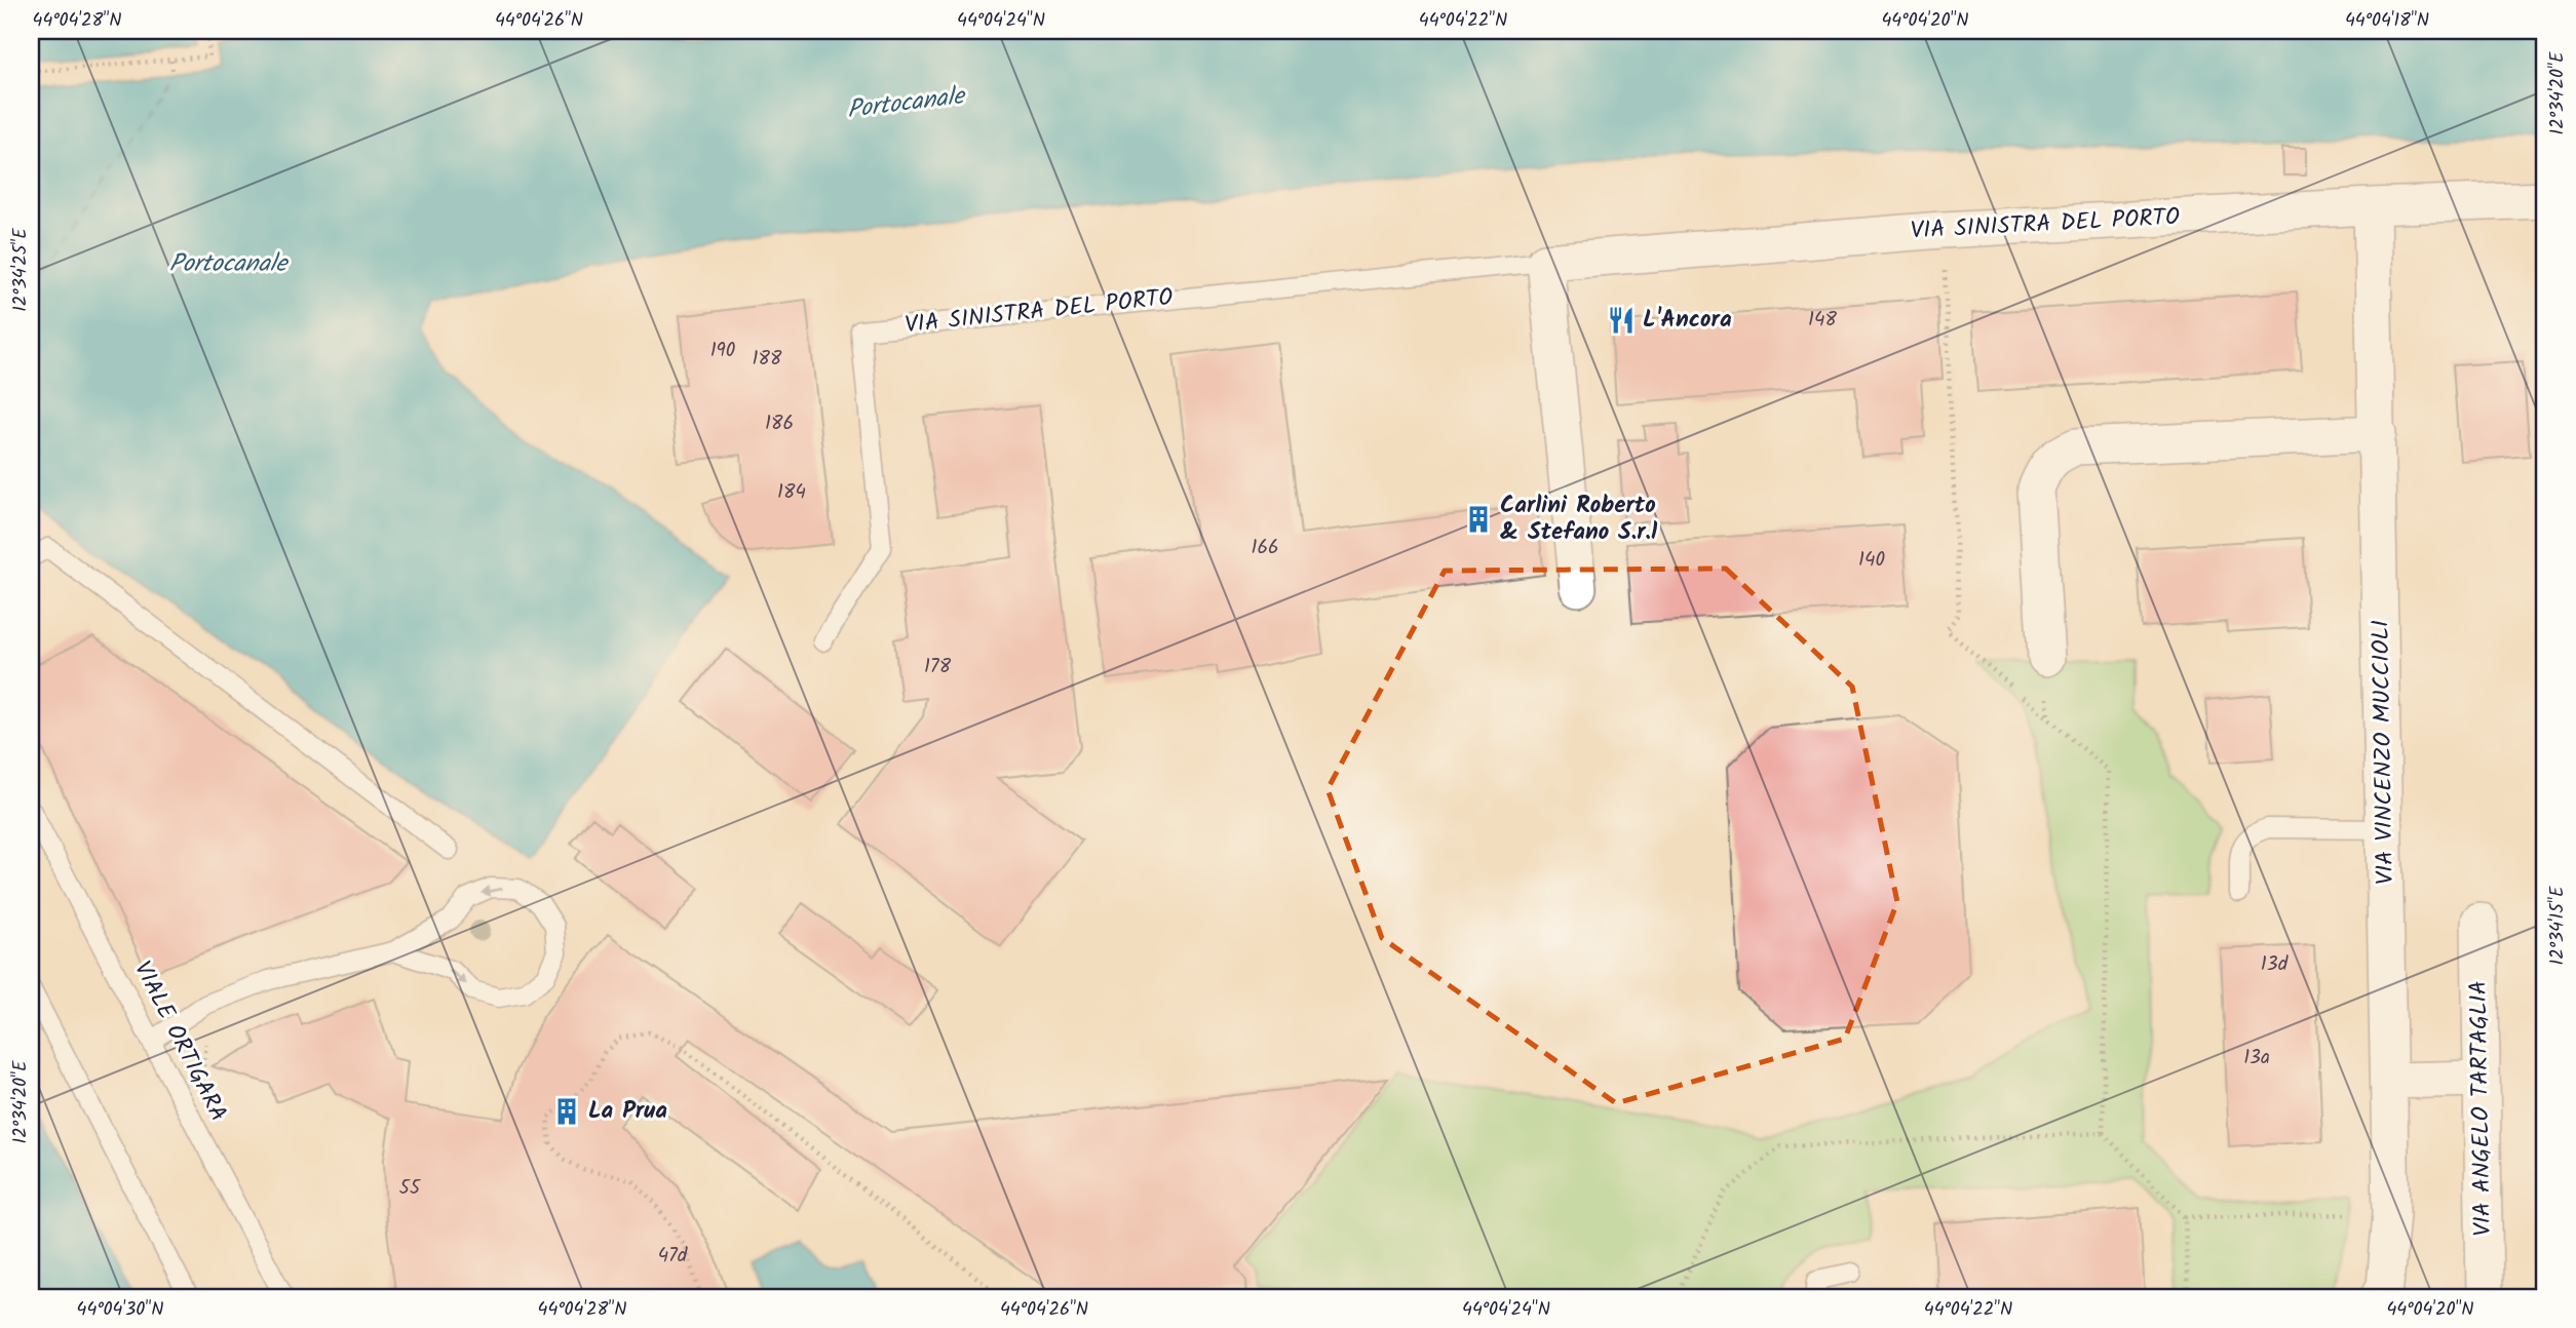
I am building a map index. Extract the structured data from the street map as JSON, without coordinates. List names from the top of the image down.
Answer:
{
  "streets": {
    "street": ["VIA SINISTRA DEL PORTO", "VIA VINCENZO MUCCIOLI", "VIA ANGELO TARTAGLIA"],
    "lane": ["VIALE ORTIGARA"]
  },
  "crossings": [
    ["VIA SINISTRA DEL PORTO", "VIA VINCENZO MUCCIOLI"]
  ],
  "water": ["Portocanale"],
  "places": {
    "restaurant": ["L'Ancora"],
    "building": ["Carlini Roberto & Stefano S.r.l", "La Prua"]
  },
  "house_numbers": [
    "148",
    "190",
    "188",
    "186",
    "184",
    "166",
    "140",
    "178",
    "13d",
    "13a",
    "55",
    "47d"
  ],
  "coordinates": [
    "44°04'28\"N",
    "44°04'26\"N",
    "44°04'24\"N",
    "44°04'22\"N",
    "44°04'20\"N",
    "44°04'18\"N",
    "12°34'20\"E",
    "12°34'25\"E",
    "12°34'15\"E",
    "44°04'30\"N"
  ]
}
